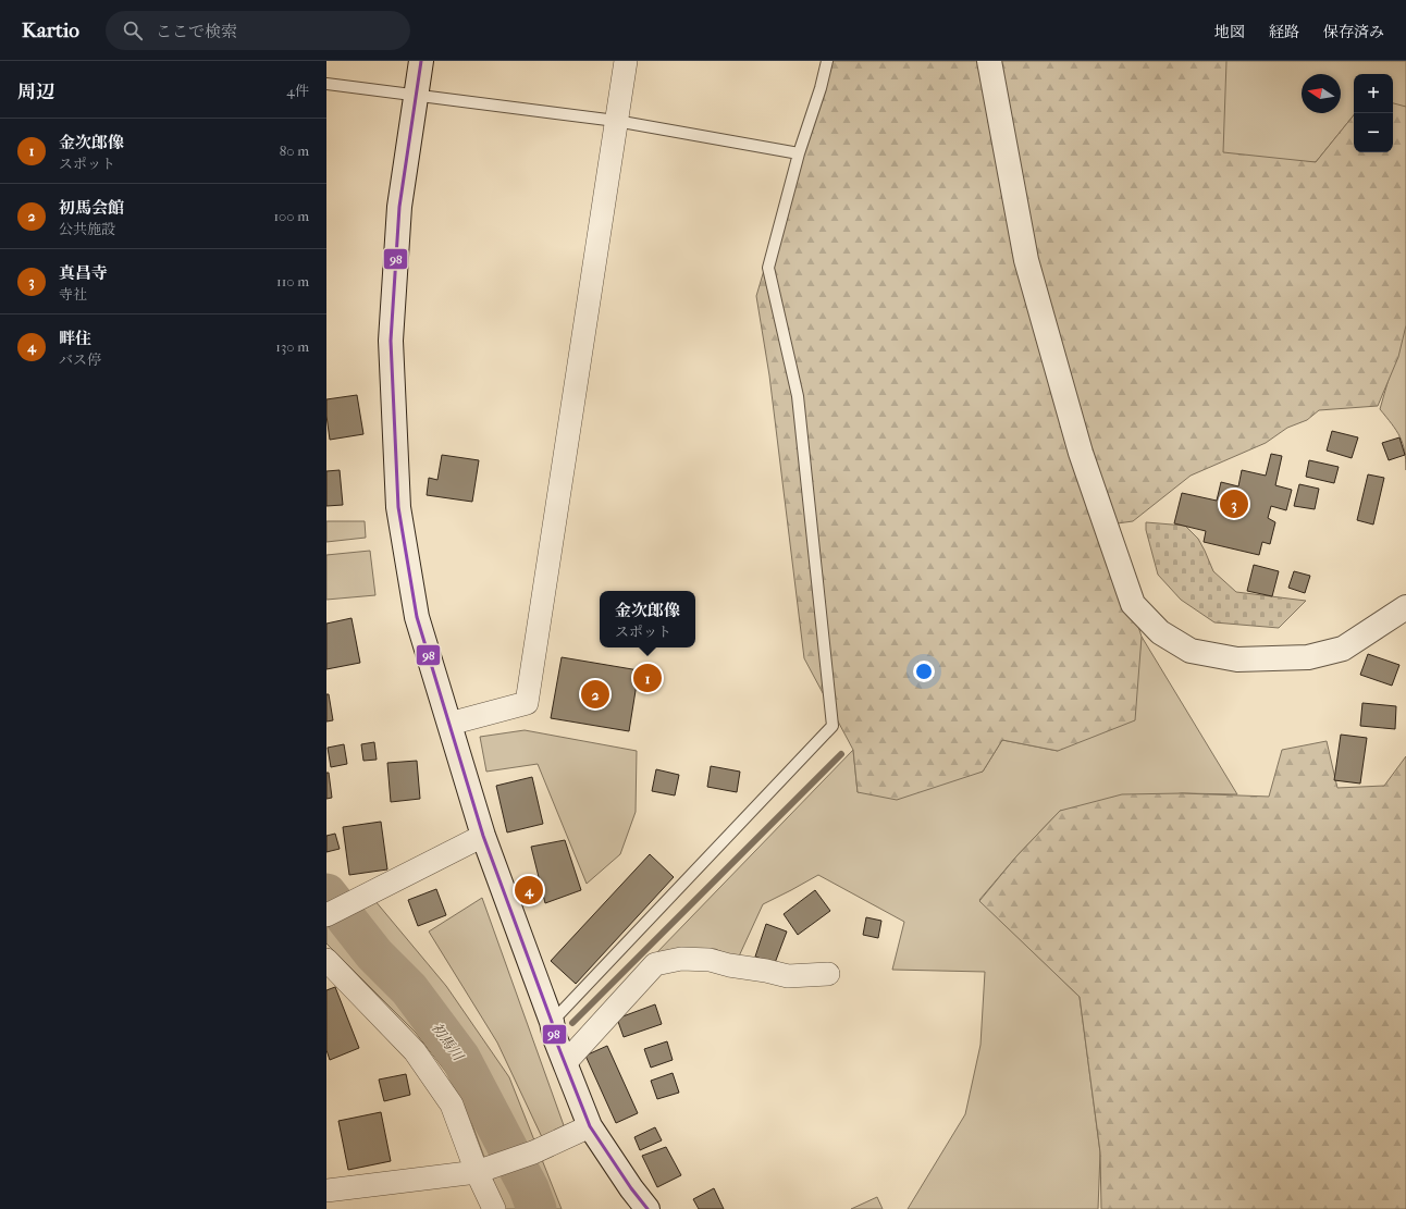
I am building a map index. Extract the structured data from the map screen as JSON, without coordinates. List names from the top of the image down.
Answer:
{
  "water": ["初馬川"],
  "lines": ["transit line 98"],
  "north": "left",
  "page": {
    "header": "Kartio",
    "search": "ここで検索",
    "nav": ["地図", "経路", "保存済み"],
    "heading": ["周辺", "4件"],
    "map_buttons": ["+", "−"],
    "list": [
      {
        "mark": "1",
        "name": "金次郎像",
        "note": "スポット",
        "value": "80 m"
      },
      {
        "mark": "2",
        "name": "初馬会館",
        "note": "公共施設",
        "value": "100 m"
      },
      {
        "mark": "3",
        "name": "真昌寺",
        "note": "寺社",
        "value": "110 m"
      },
      {
        "mark": "4",
        "name": "畔住",
        "note": "バス停",
        "value": "130 m"
      }
    ],
    "pins": [
      "3",
      "1",
      "2",
      "4"
    ],
    "popup": ["金次郎像", "スポット"]
  }
}
